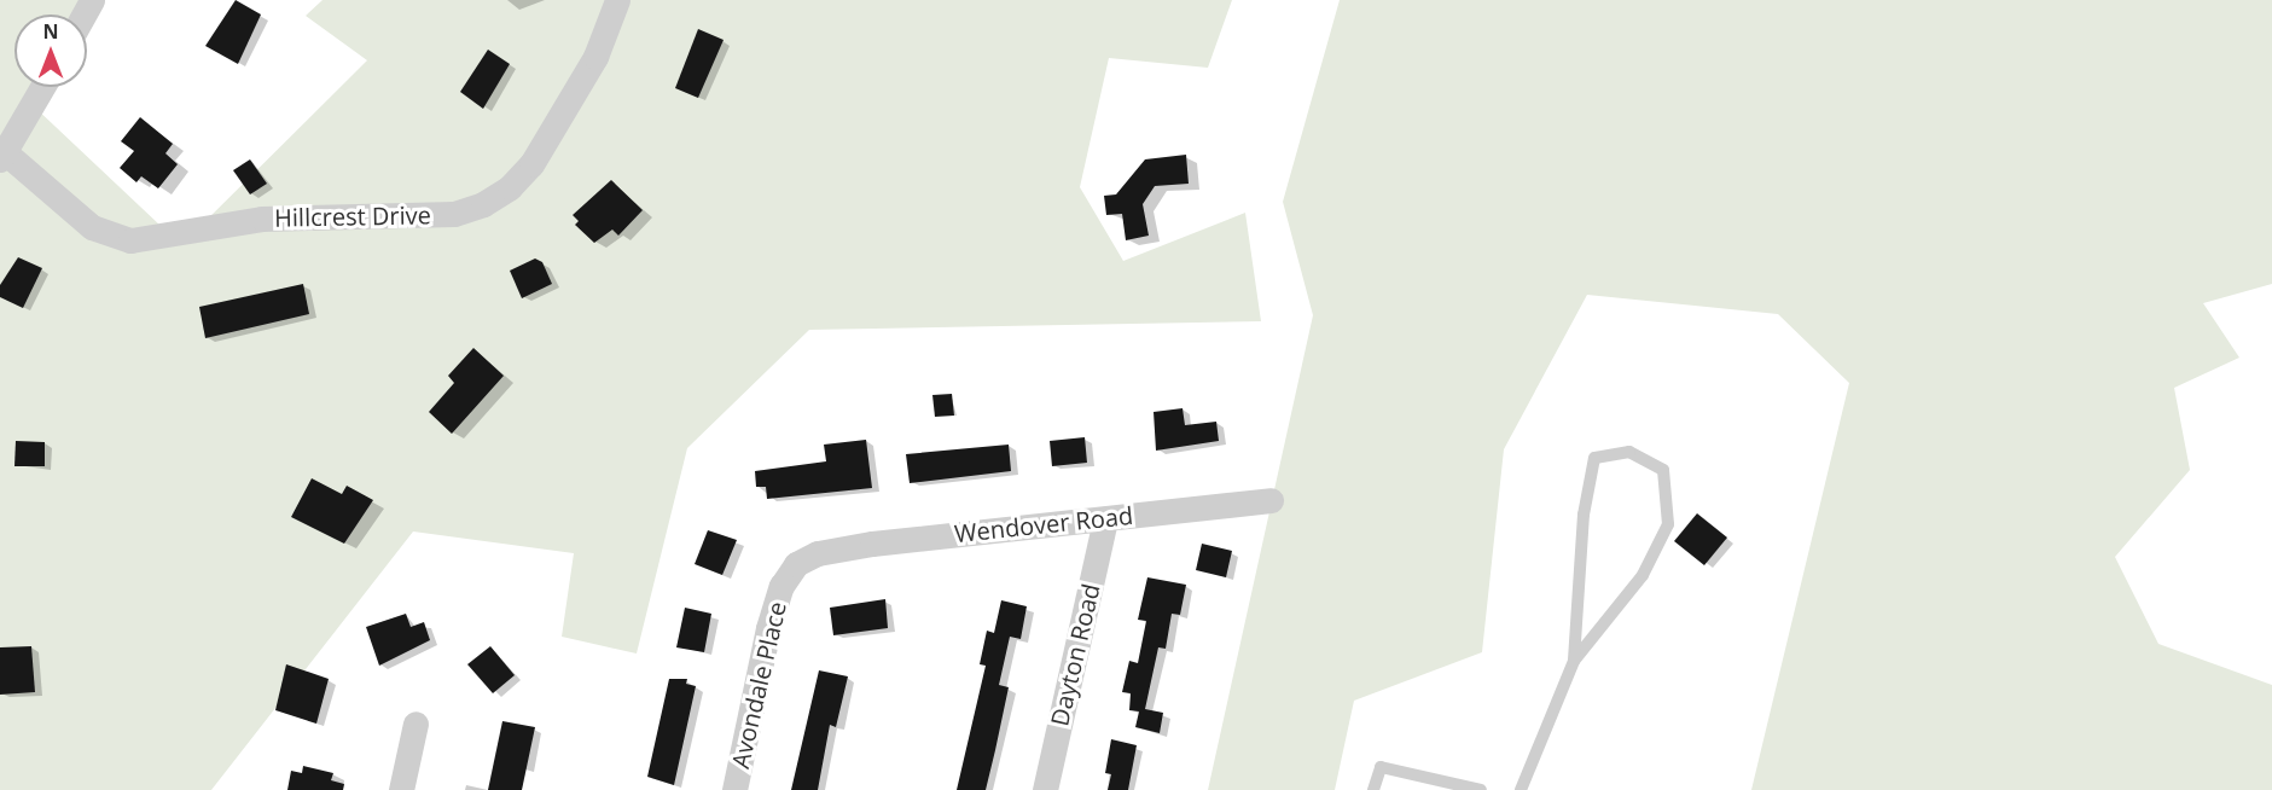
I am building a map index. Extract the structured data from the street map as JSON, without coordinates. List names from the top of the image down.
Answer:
{
  "streets": {
    "street": [
      "Hillcrest Drive",
      "Wendover Road",
      "Dayton Road",
      "Avondale Place"
    ]
  },
  "crossings": [
    ["Wendover Road", "Dayton Road"],
    ["Wendover Road", "Avondale Place"]
  ],
  "north": "top"
}
